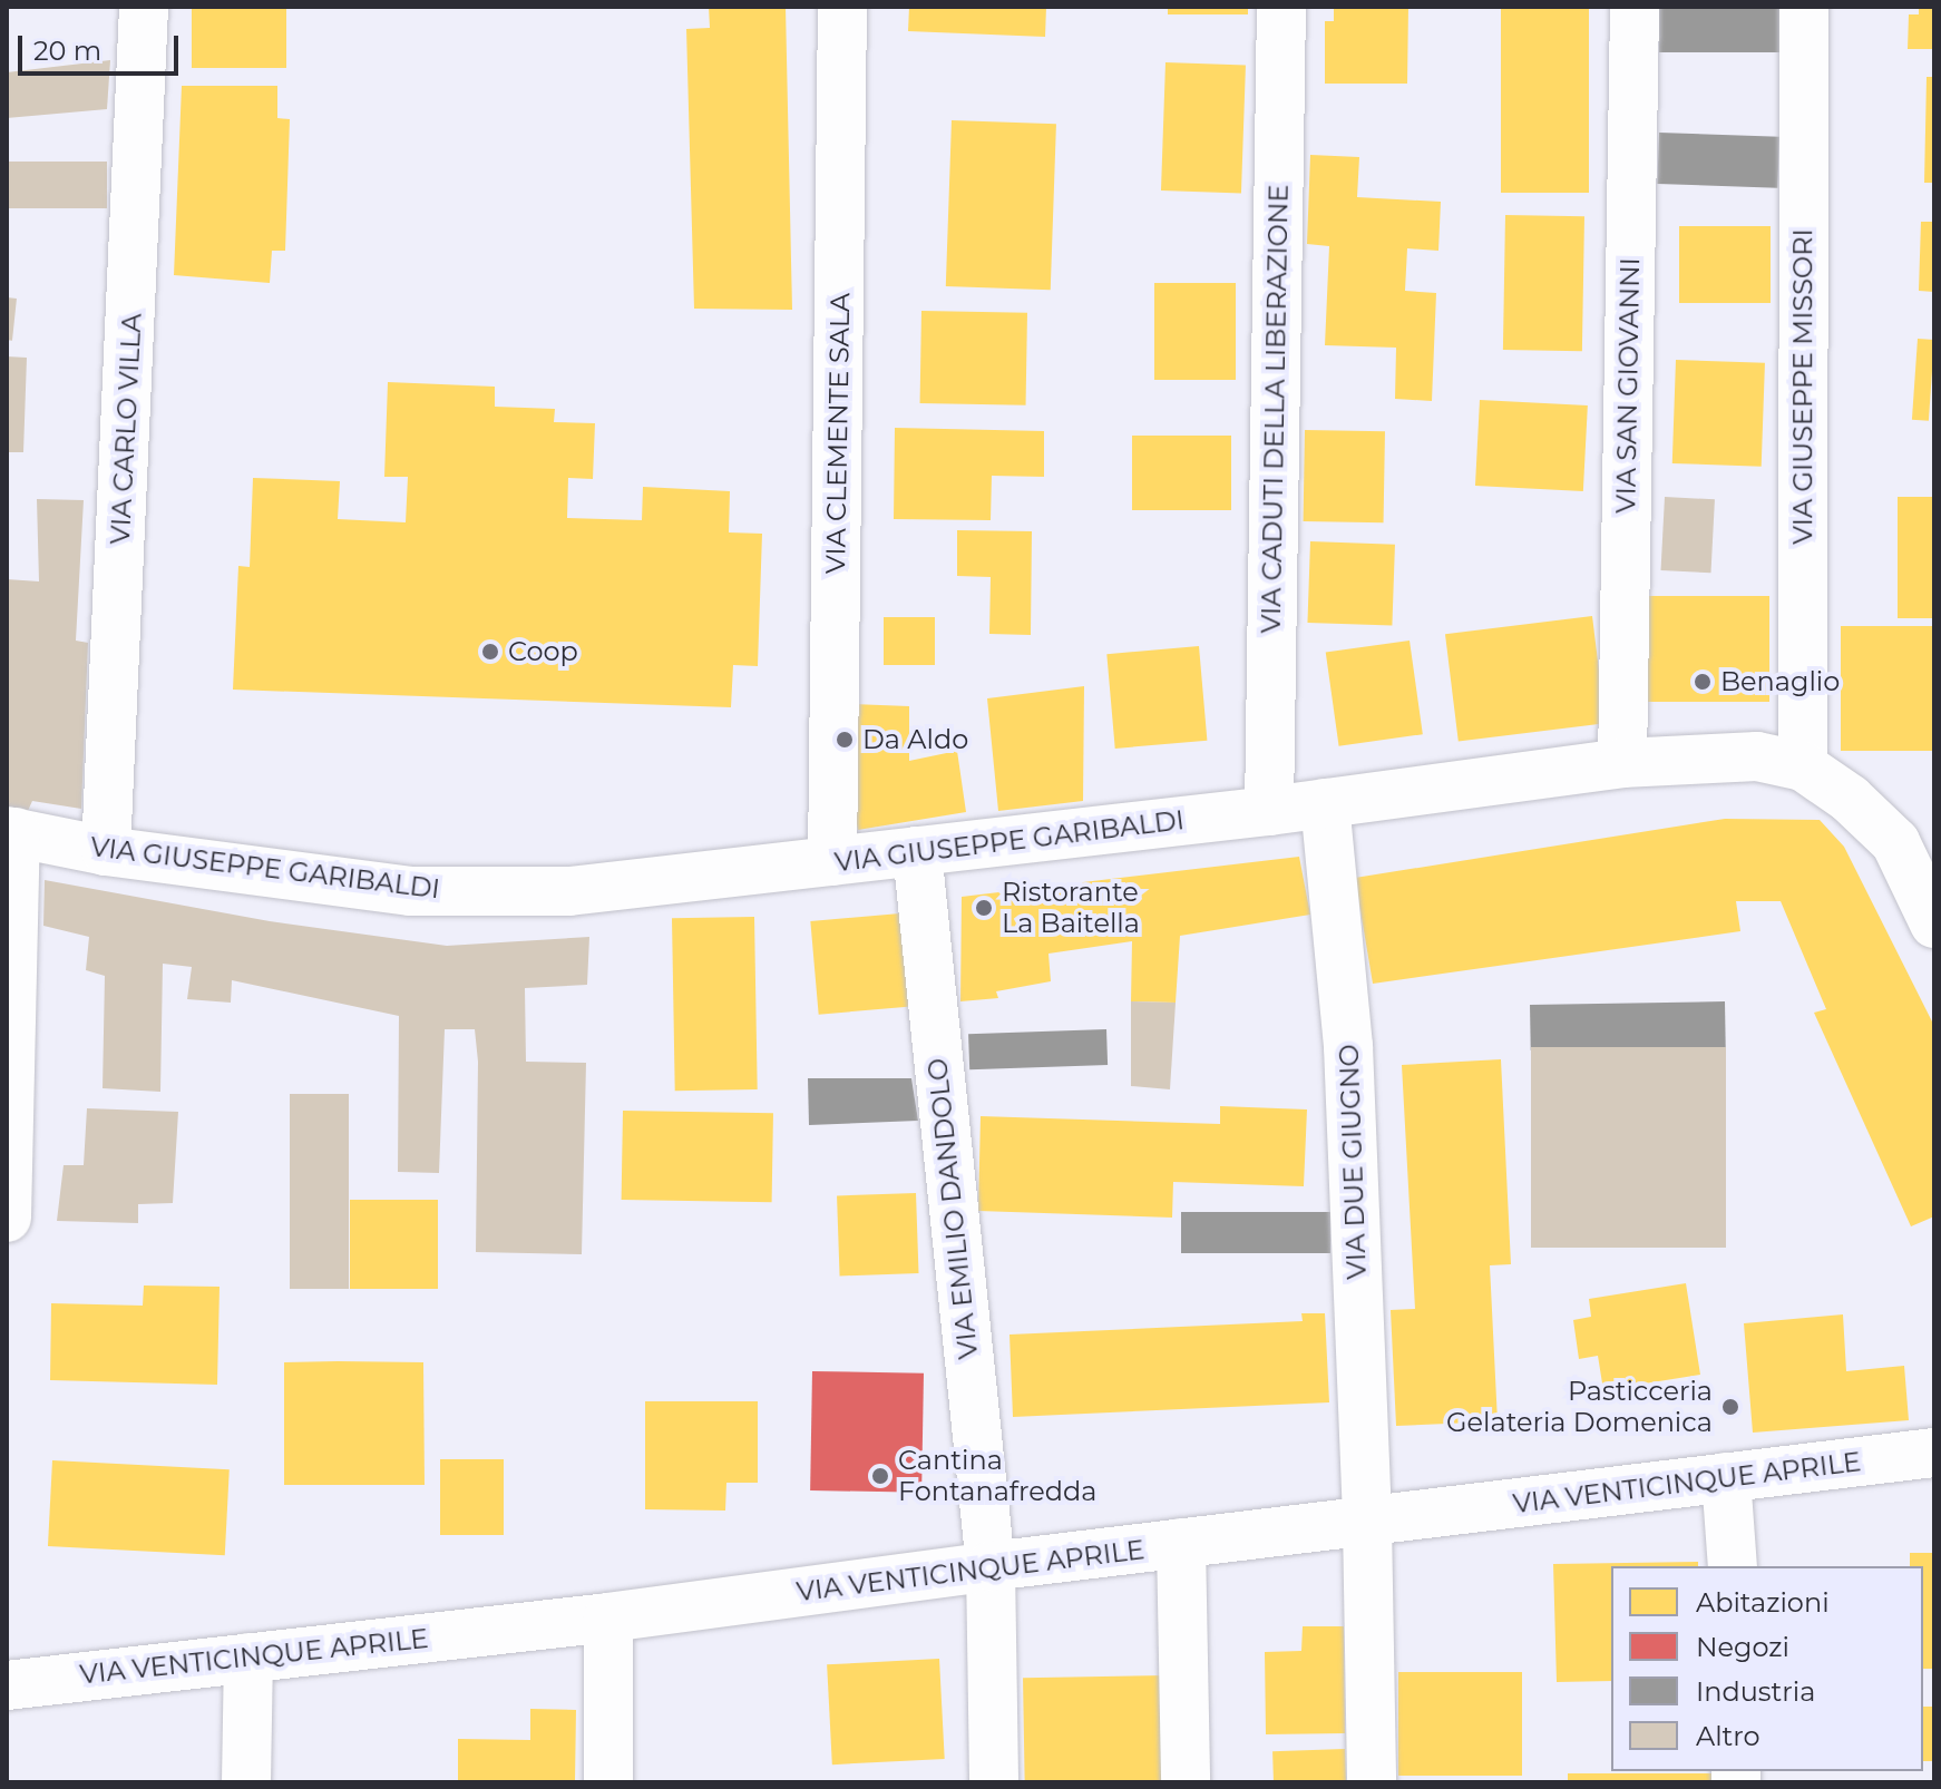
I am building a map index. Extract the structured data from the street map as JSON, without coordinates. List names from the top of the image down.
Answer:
{
  "streets": {
    "street": [
      "VIA SAN GIOVANNI",
      "VIA GIUSEPPE MISSORI",
      "VIA CADUTI DELLA LIBERAZIONE",
      "VIA CARLO VILLA",
      "VIA CLEMENTE SALA",
      "VIA GIUSEPPE GARIBALDI",
      "VIA DUE GIUGNO",
      "VIA EMILIO DANDOLO",
      "VIA VENTICINQUE APRILE"
    ]
  },
  "crossings": [
    ["VIA SAN GIOVANNI", "VIA GIUSEPPE GARIBALDI"],
    ["VIA GIUSEPPE MISSORI", "VIA GIUSEPPE GARIBALDI"],
    ["VIA CADUTI DELLA LIBERAZIONE", "VIA GIUSEPPE GARIBALDI"],
    ["VIA CARLO VILLA", "VIA GIUSEPPE GARIBALDI"],
    ["VIA CLEMENTE SALA", "VIA GIUSEPPE GARIBALDI"],
    ["VIA GIUSEPPE GARIBALDI", "VIA DUE GIUGNO"],
    ["VIA GIUSEPPE GARIBALDI", "VIA EMILIO DANDOLO"],
    ["VIA DUE GIUGNO", "VIA VENTICINQUE APRILE"],
    ["VIA EMILIO DANDOLO", "VIA VENTICINQUE APRILE"]
  ],
  "places": [
    "Coop",
    "Benaglio",
    "Da Aldo",
    "Ristorante La Baitella",
    "Pasticceria Gelateria Domenica",
    "Cantina Fontanafredda"
  ],
  "legend": [
    "Abitazioni",
    "Negozi",
    "Industria",
    "Altro"
  ],
  "scale_bar": "20 m"
}
